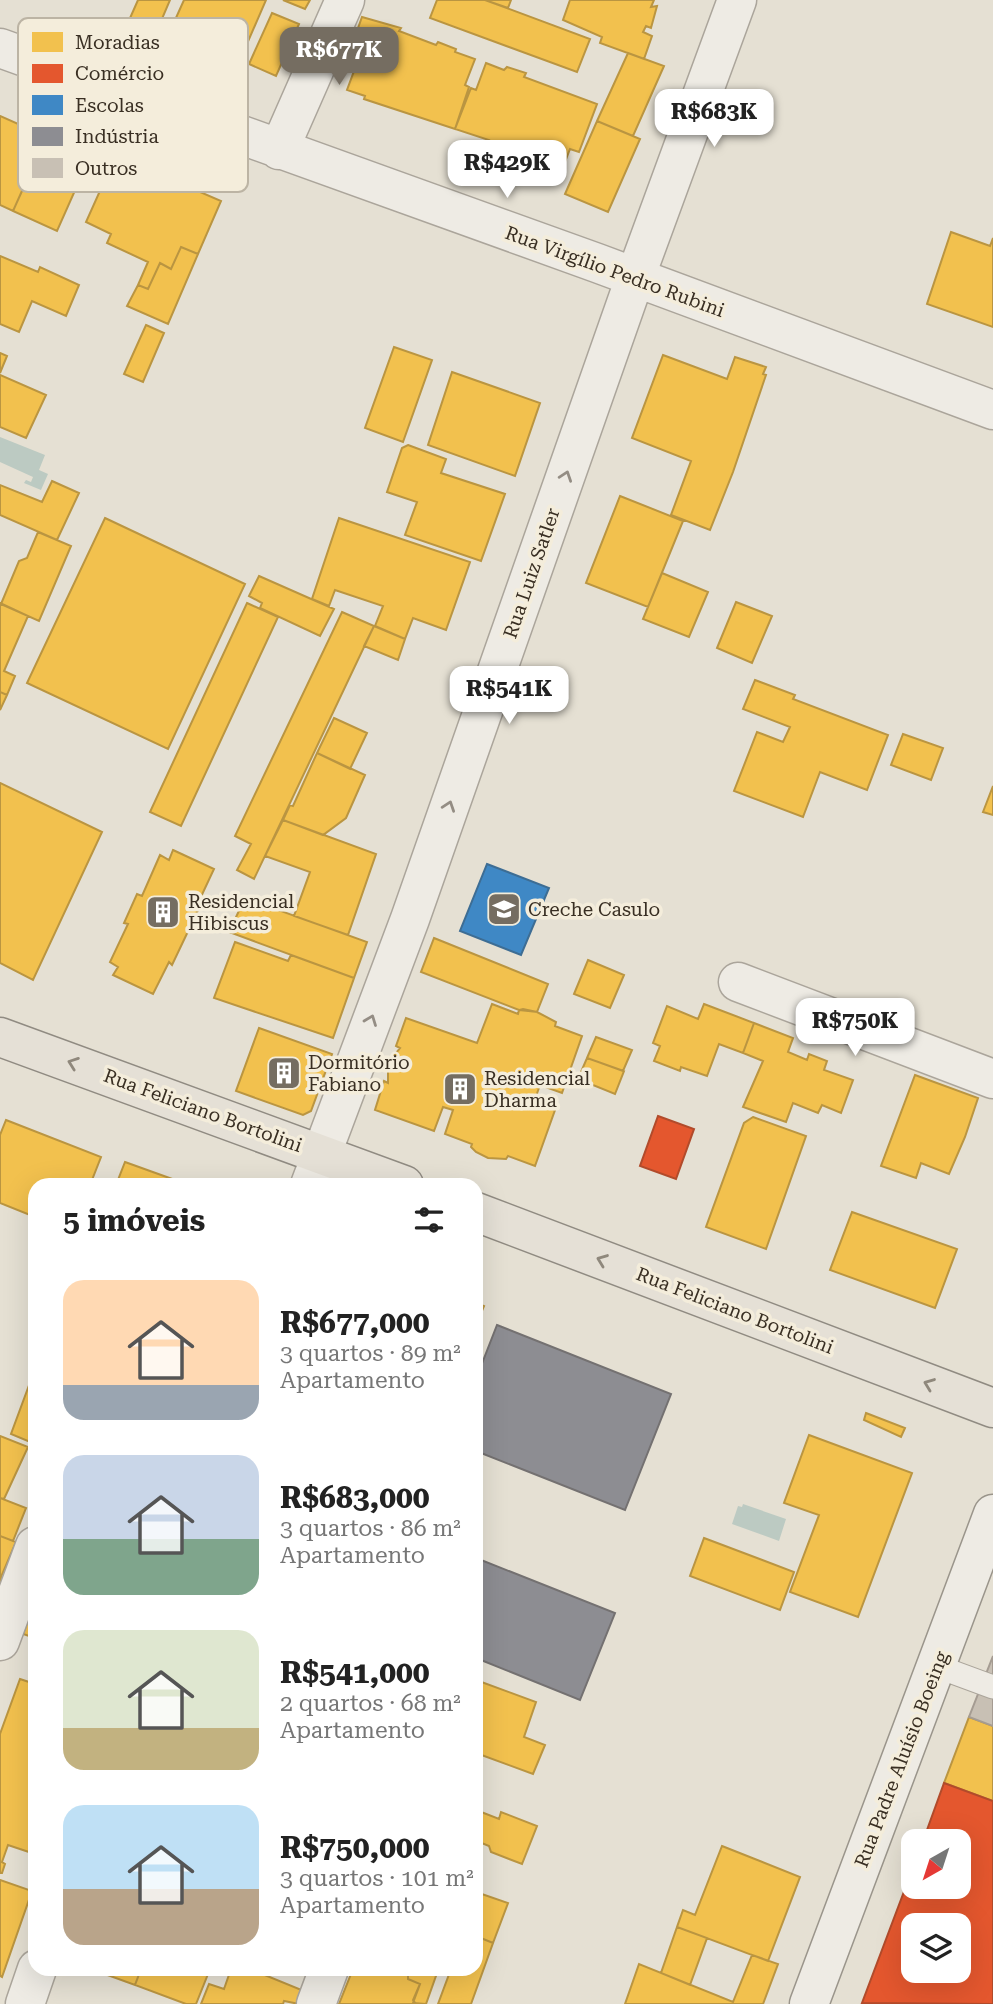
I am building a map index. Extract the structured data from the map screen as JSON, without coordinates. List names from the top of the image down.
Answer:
{
  "streets": {
    "main road": ["Rua Feliciano Bortolini"],
    "street": ["Rua Virgílio Pedro Rubini", "Rua Luiz Satler", "Rua Padre Aluísio Boeing"]
  },
  "crossings": [
    ["Rua Virgílio Pedro Rubini", "Rua Luiz Satler"],
    ["Rua Luiz Satler", "Rua Feliciano Bortolini"]
  ],
  "one_way": ["Rua Luiz Satler", "Rua Feliciano Bortolini"],
  "places": {
    "school or university": ["Creche Casulo"],
    "building": ["Residencial Hibiscus", "Dormitório Fabiano", "Residencial Dharma"]
  },
  "legend": [
    "Moradias",
    "Comércio",
    "Escolas",
    "Indústria",
    "Outros"
  ],
  "north": "bottom left",
  "page": {
    "price": [
      "R$677K",
      "R$683K",
      "R$429K",
      "R$541K",
      "R$750K"
    ],
    "heading": "5 imóveis",
    "list": [
      {
        "name": "R$677,000",
        "note": "3 quartos · 89 m² · Apartamento"
      },
      {
        "name": "R$683,000",
        "note": "3 quartos · 86 m² · Apartamento"
      },
      {
        "name": "R$541,000",
        "note": "2 quartos · 68 m² · Apartamento"
      },
      {
        "name": "R$750,000",
        "note": "3 quartos · 101 m² · Apartamento"
      }
    ]
  }
}
